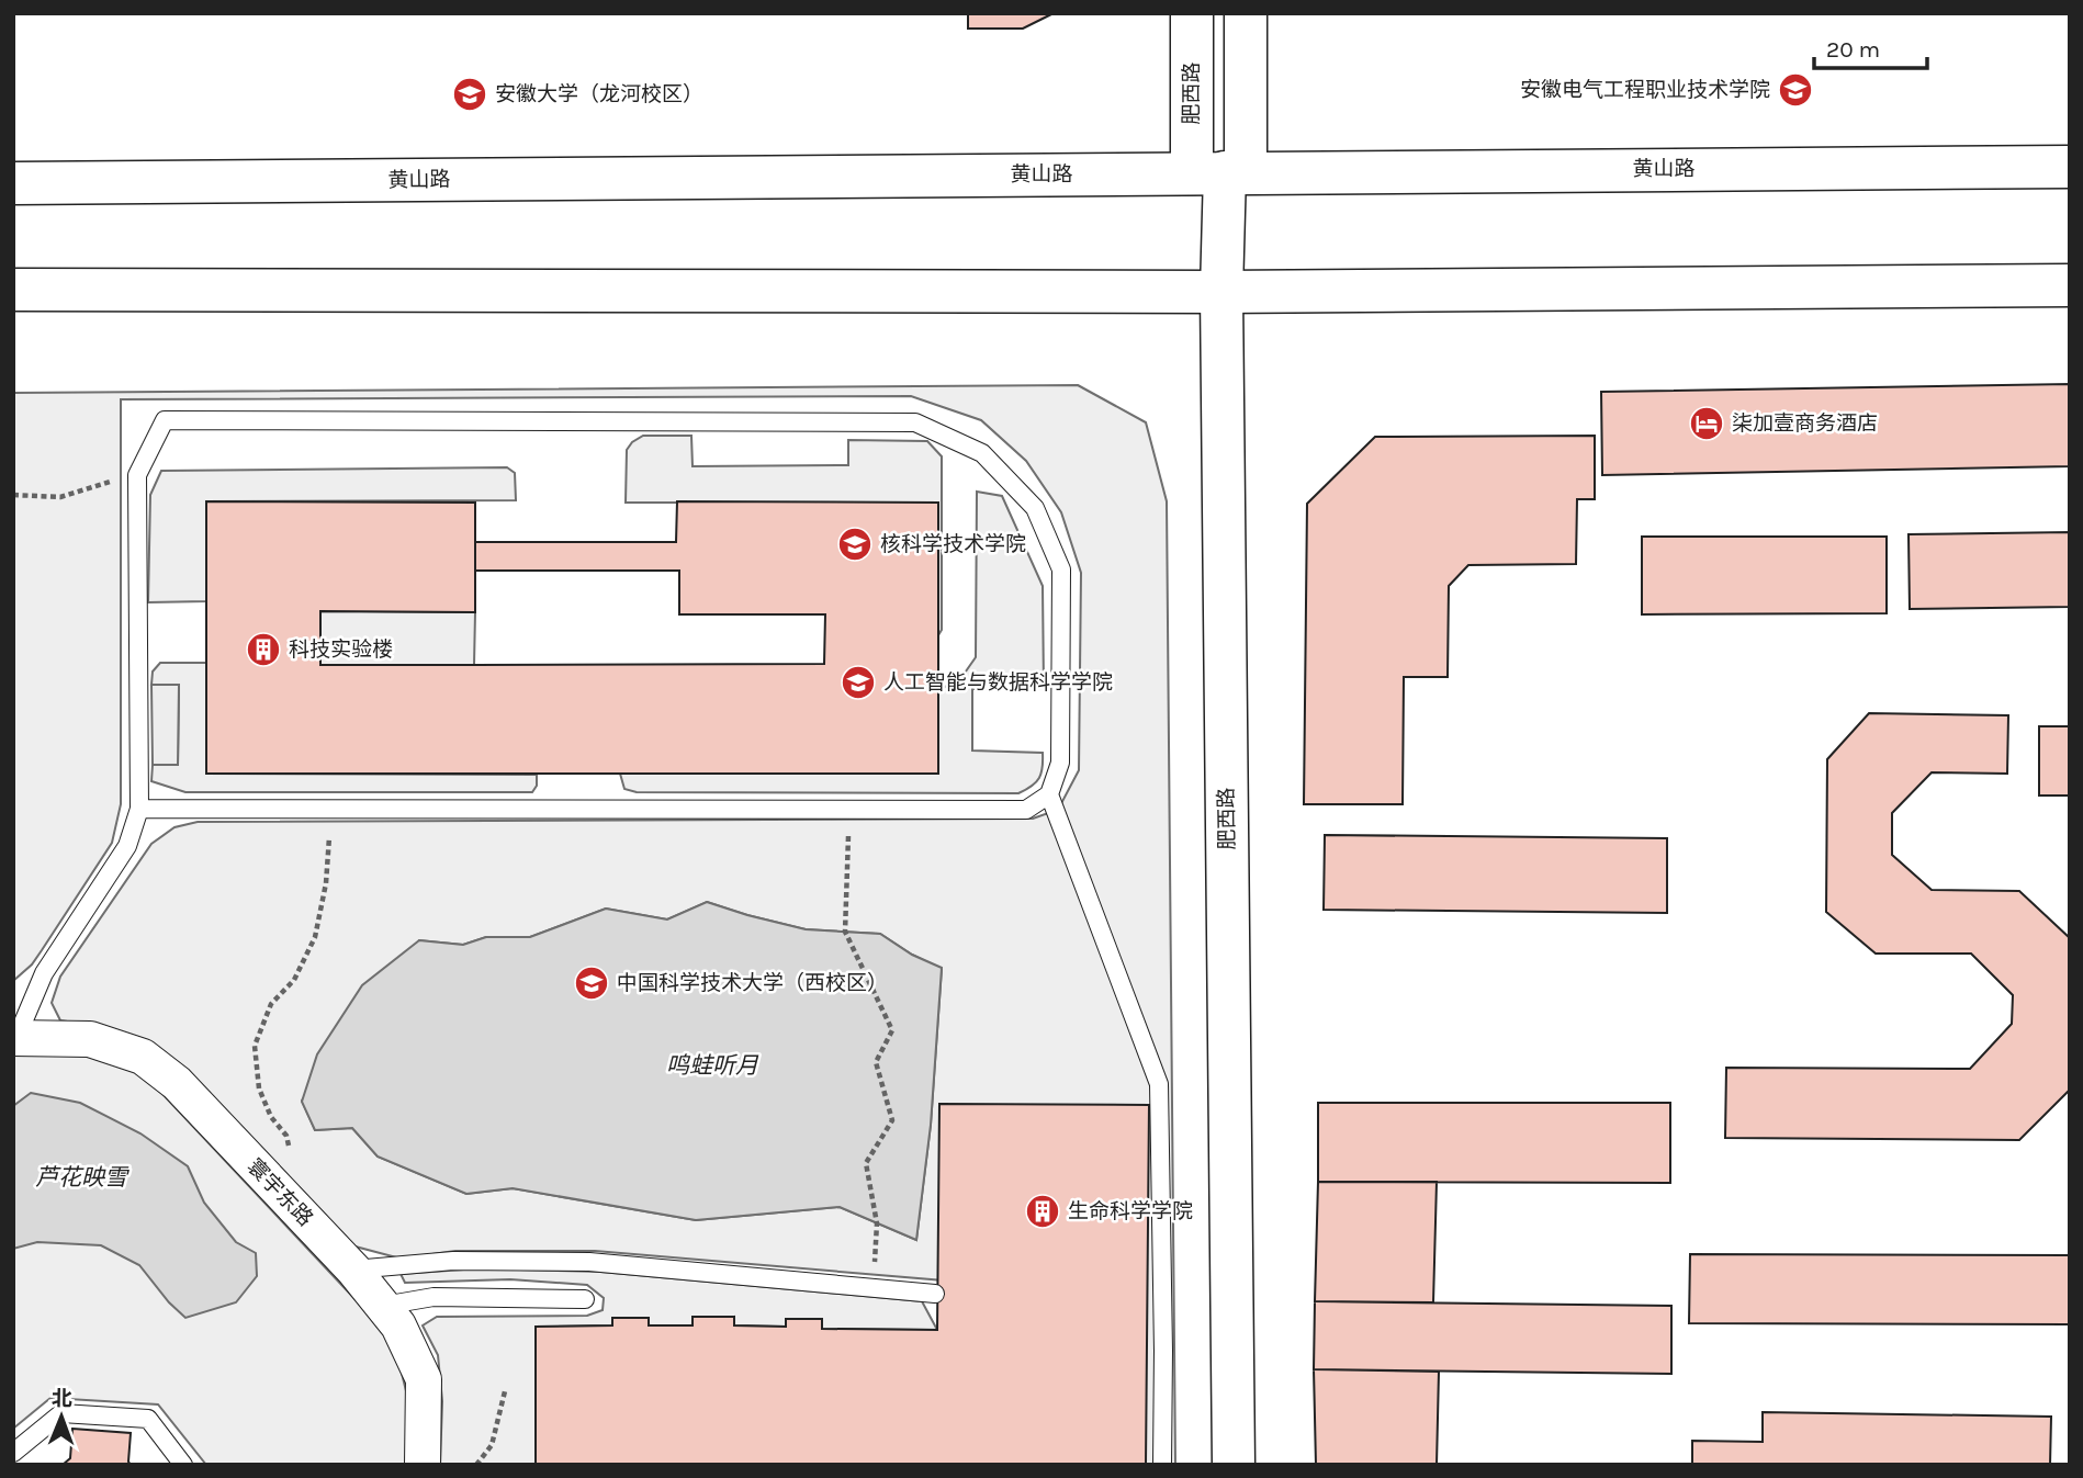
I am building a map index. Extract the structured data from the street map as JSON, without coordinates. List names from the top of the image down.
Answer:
{
  "streets": {
    "main road": ["肥西路", "黄山路"],
    "street": ["寰宇东路"]
  },
  "crossings": [
    ["肥西路", "黄山路"]
  ],
  "water": ["鸣蛙听月", "芦花映雪"],
  "places": {
    "school or university": [
      "安徽电气工程职业技术学院",
      "安徽大学（龙河校区）",
      "核科学技术学院",
      "人工智能与数据科学学院",
      "中国科学技术大学（西校区）"
    ],
    "hotel": ["柒加壹商务酒店"],
    "building": ["科技实验楼", "生命科学学院"]
  },
  "scale_bar": "20 m",
  "north": "top"
}
